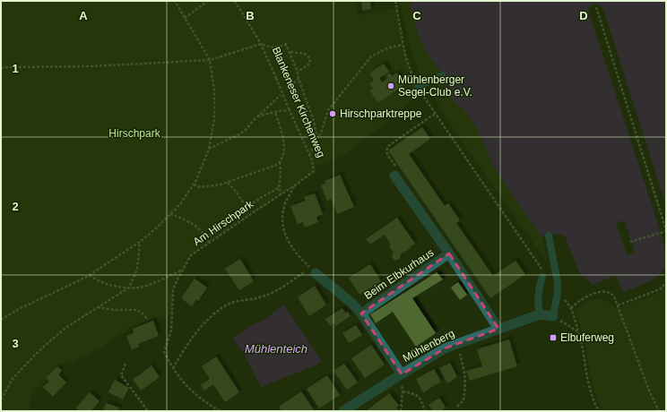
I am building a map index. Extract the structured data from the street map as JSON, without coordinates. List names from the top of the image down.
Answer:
{
  "streets": {
    "street": ["Beim Elbkurhaus", "Mühlenberg"],
    "path": ["Blankeneser Kirchenweg", "Am Hirschpark"]
  },
  "crossings": [
    ["Blankeneser Kirchenweg", "Am Hirschpark"],
    ["Beim Elbkurhaus", "Mühlenberg"]
  ],
  "water": ["Mühlenteich"],
  "parks": ["Hirschpark"],
  "places": {
    "other": ["Mühlenberger Segel-Club e.V.", "Hirschparktreppe"],
    "transit": ["Elbuferweg"]
  },
  "grid": {
    "columns": [
      "A",
      "B",
      "C",
      "D"
    ],
    "rows": ["1", "2", "3"]
  }
}
